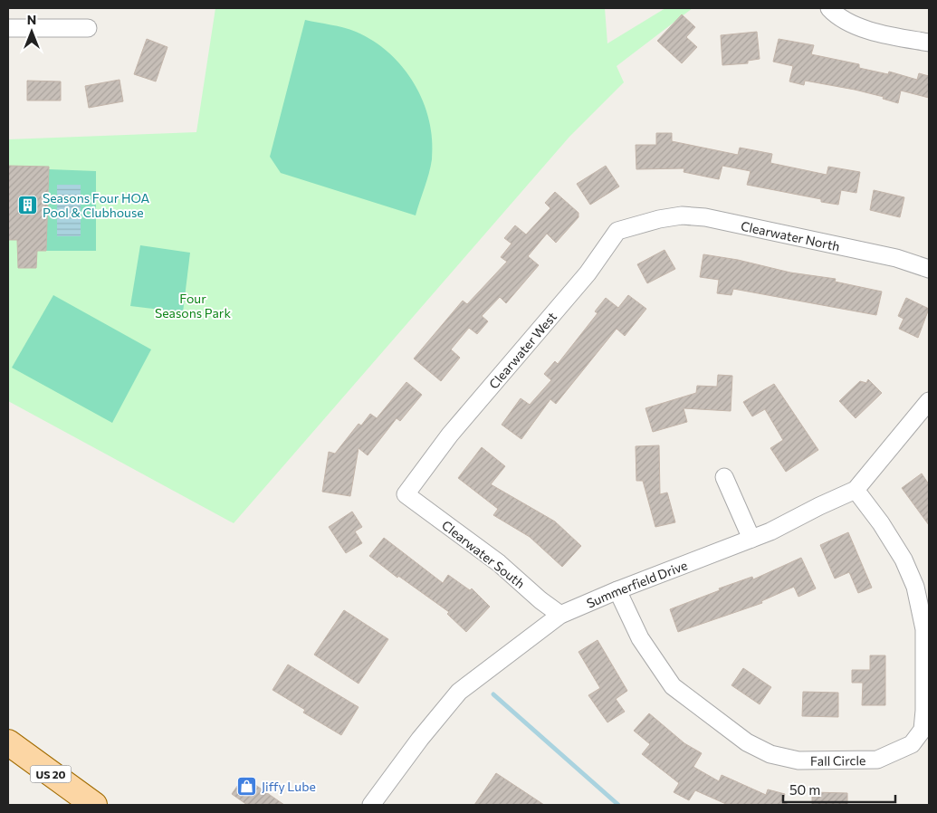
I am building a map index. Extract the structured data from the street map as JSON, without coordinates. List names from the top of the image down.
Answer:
{
  "streets": {
    "main road": ["US 20"],
    "street": [
      "Clearwater North",
      "Clearwater West",
      "Clearwater South",
      "Summerfield Drive",
      "Fall Circle"
    ]
  },
  "crossings": [
    ["Clearwater North", "Clearwater West"],
    ["Clearwater West", "Clearwater South"],
    ["Clearwater South", "Summerfield Drive"],
    ["Summerfield Drive", "Fall Circle"]
  ],
  "parks": ["Four Seasons Park"],
  "places": {
    "building": ["Seasons Four HOA Pool & Clubhouse"],
    "shop": ["Jiffy Lube"]
  },
  "scale_bar": "50 m",
  "north": "top"
}
